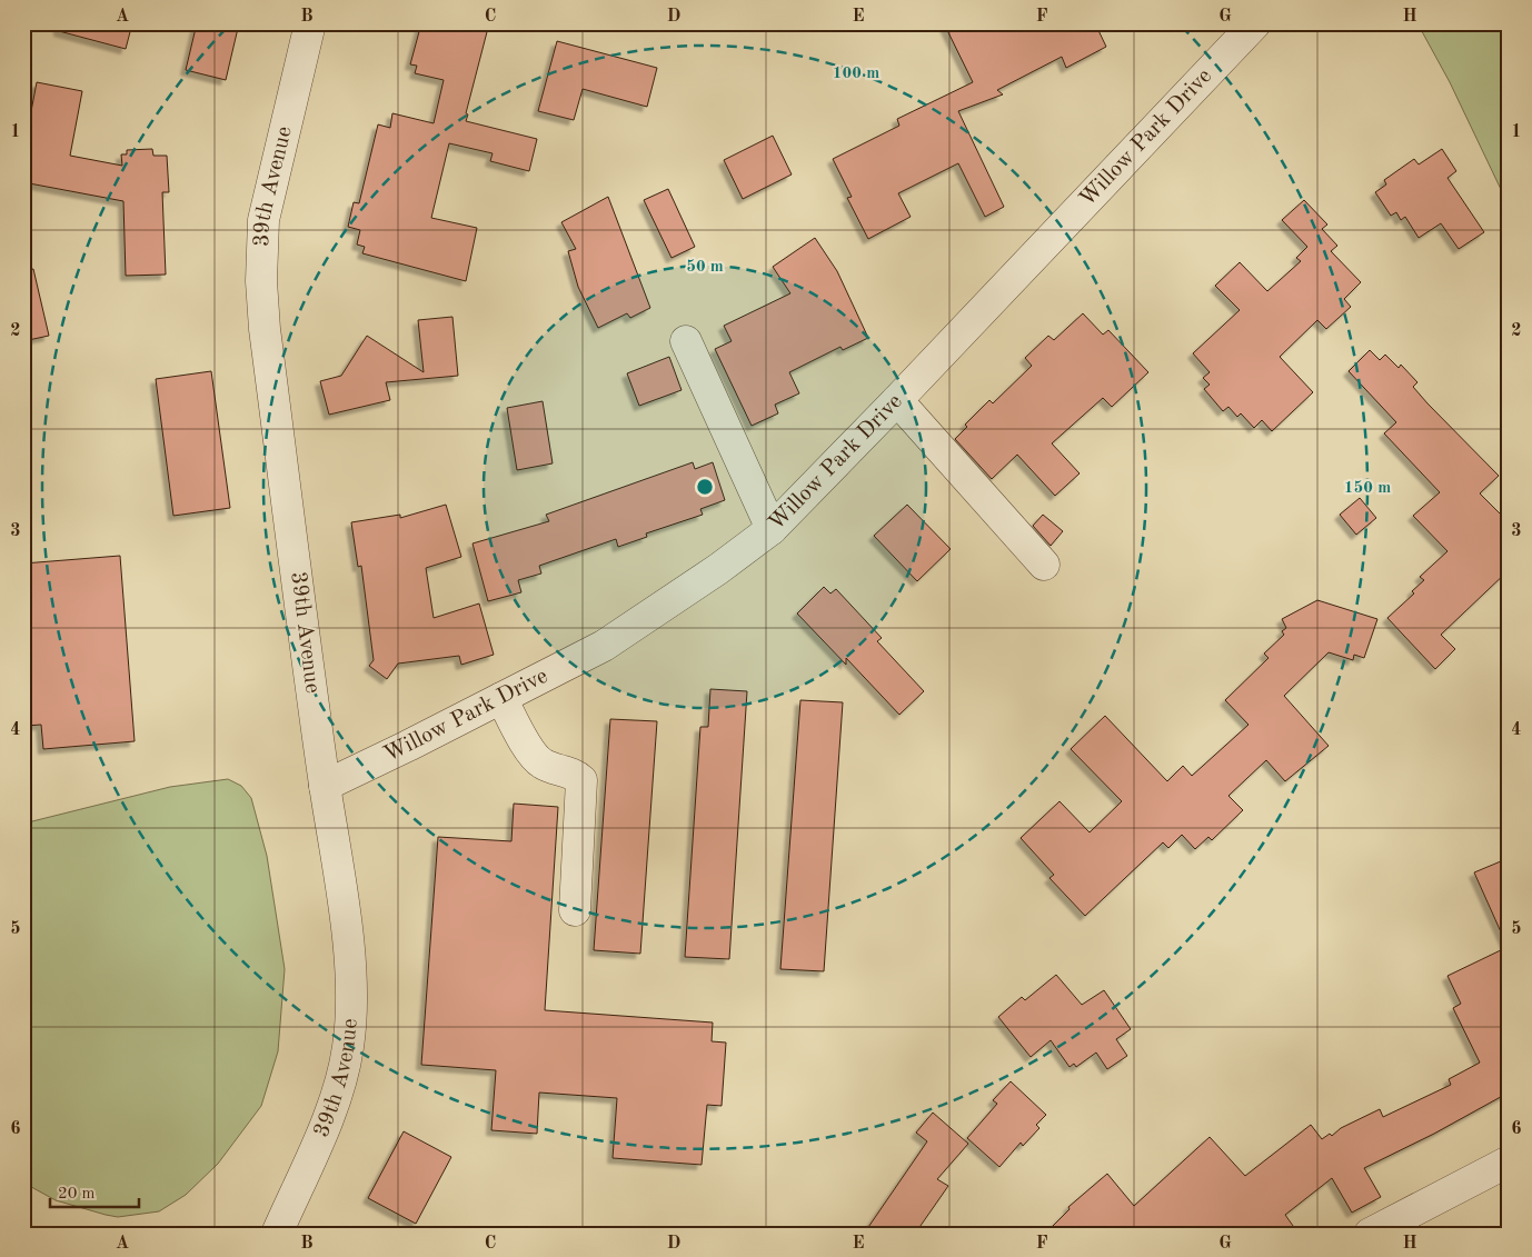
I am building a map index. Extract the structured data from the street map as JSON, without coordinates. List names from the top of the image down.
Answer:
{
  "streets": {
    "street": ["Willow Park Drive", "39th Avenue"]
  },
  "crossings": [
    ["Willow Park Drive", "39th Avenue"]
  ],
  "scale_bar": "20 m",
  "grid": {
    "columns": [
      "A",
      "B",
      "C",
      "D",
      "E",
      "F",
      "G",
      "H"
    ],
    "rows": [
      "1",
      "2",
      "3",
      "4",
      "5",
      "6"
    ]
  },
  "rings": ["100 m", "50 m", "150 m"]
}
